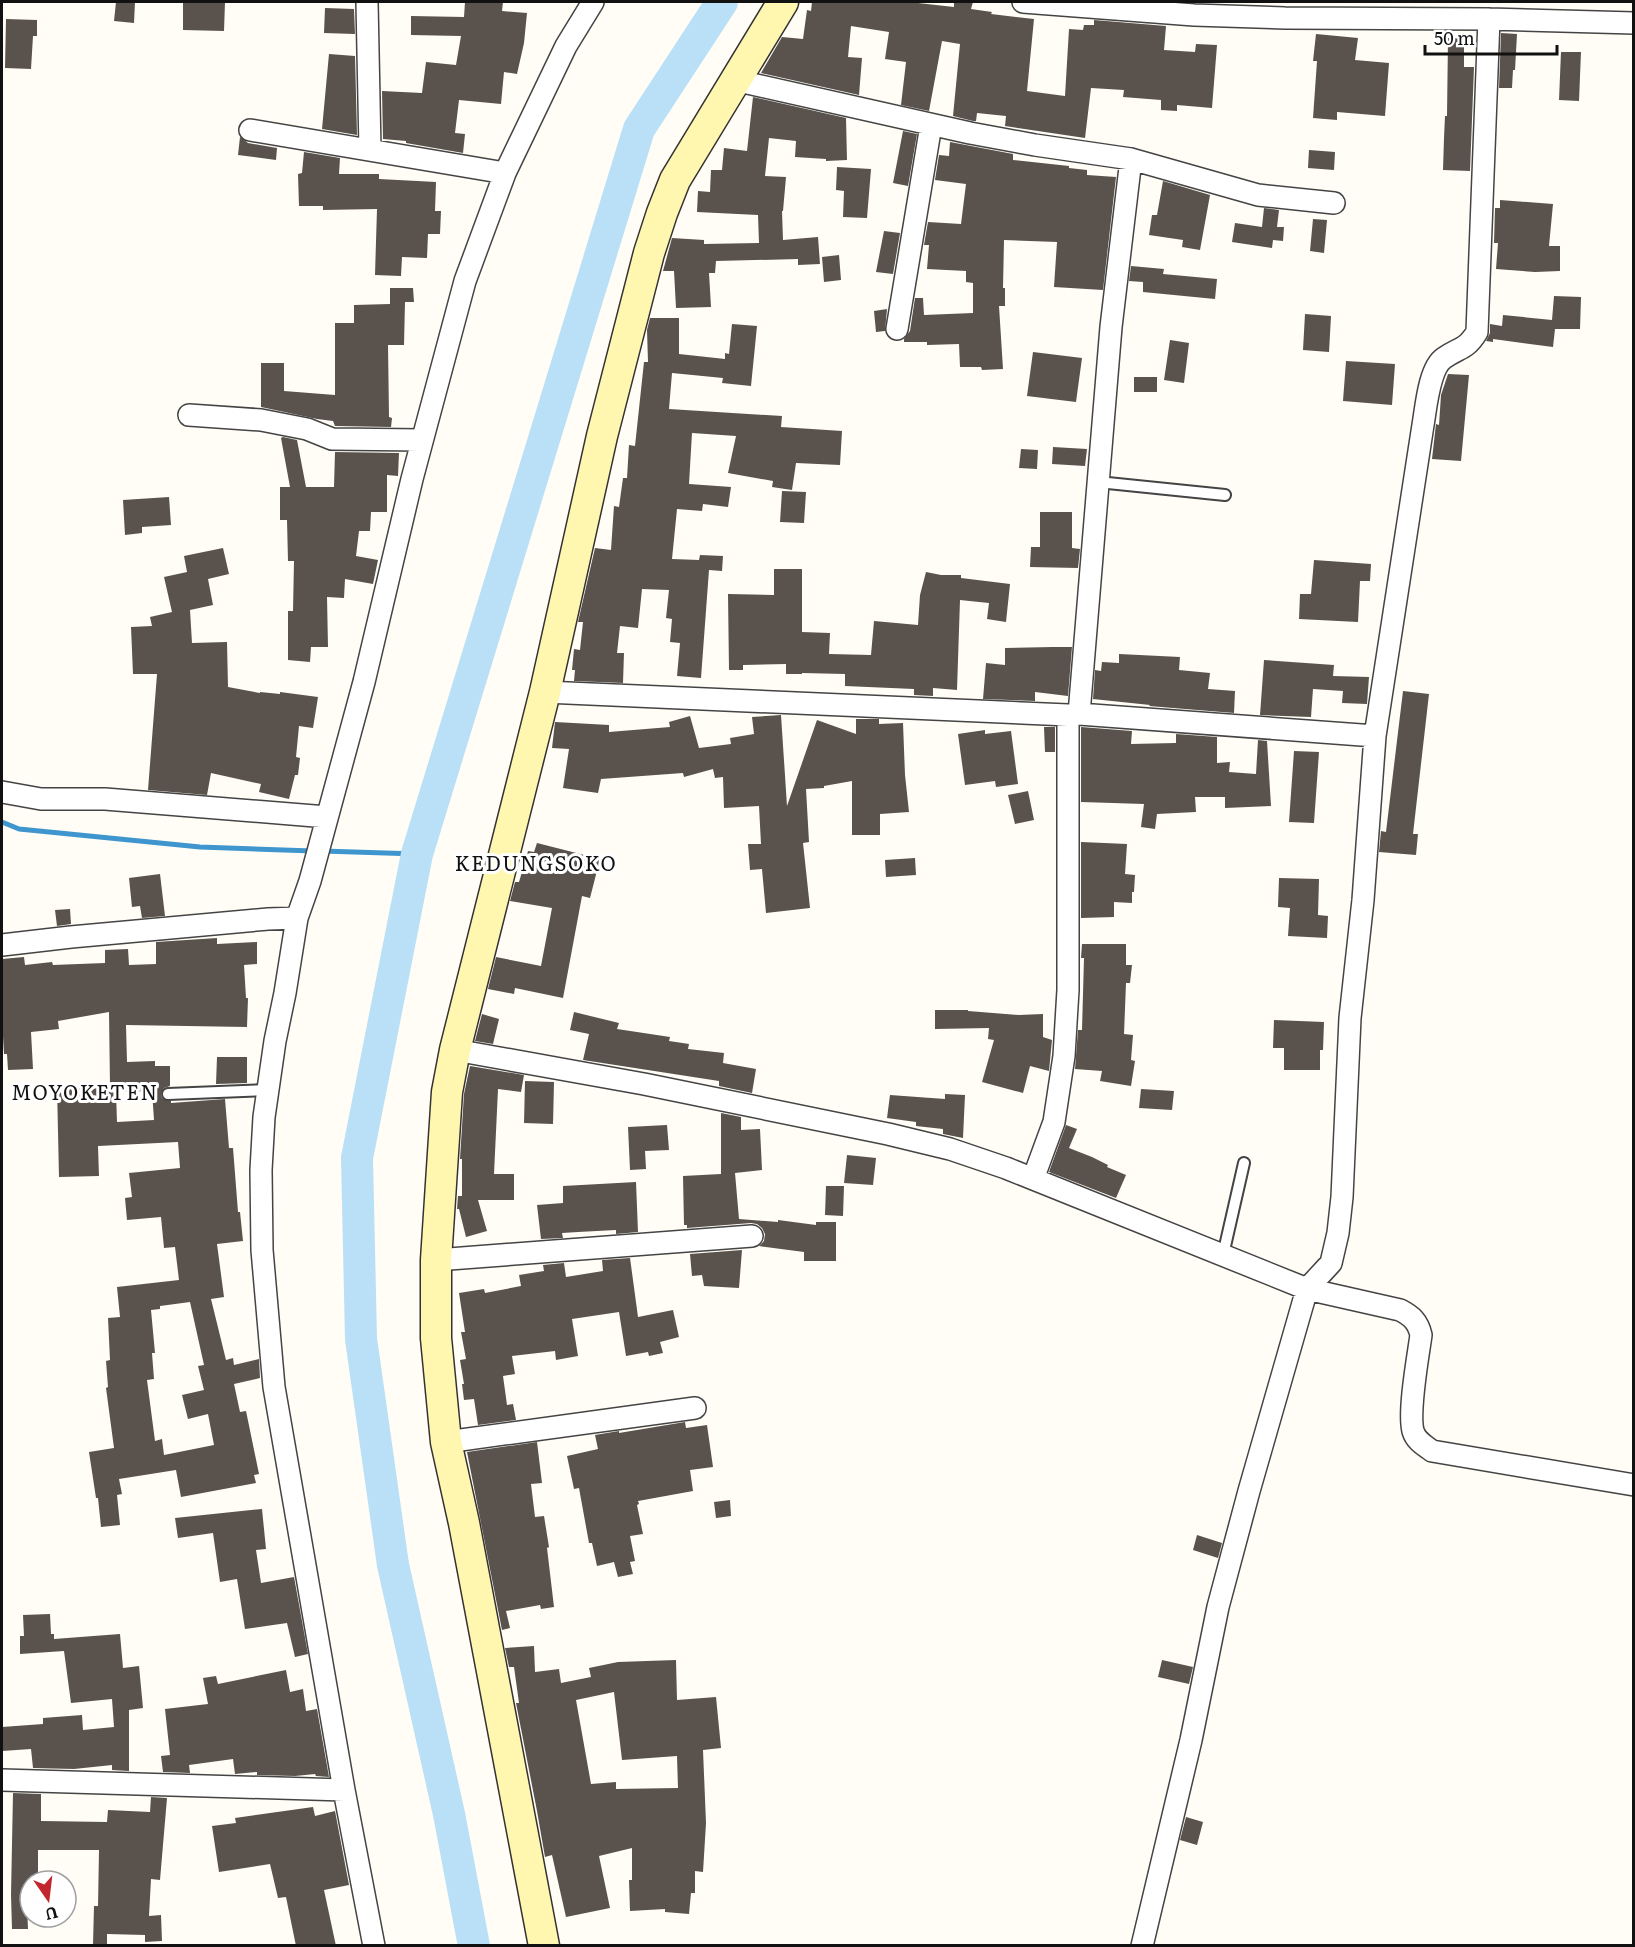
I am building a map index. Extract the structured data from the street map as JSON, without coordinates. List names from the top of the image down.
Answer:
{
  "districts": ["KEDUNGSOKO", "MOYOKETEN"],
  "scale_bar": "50 m",
  "north": "bottom"
}
